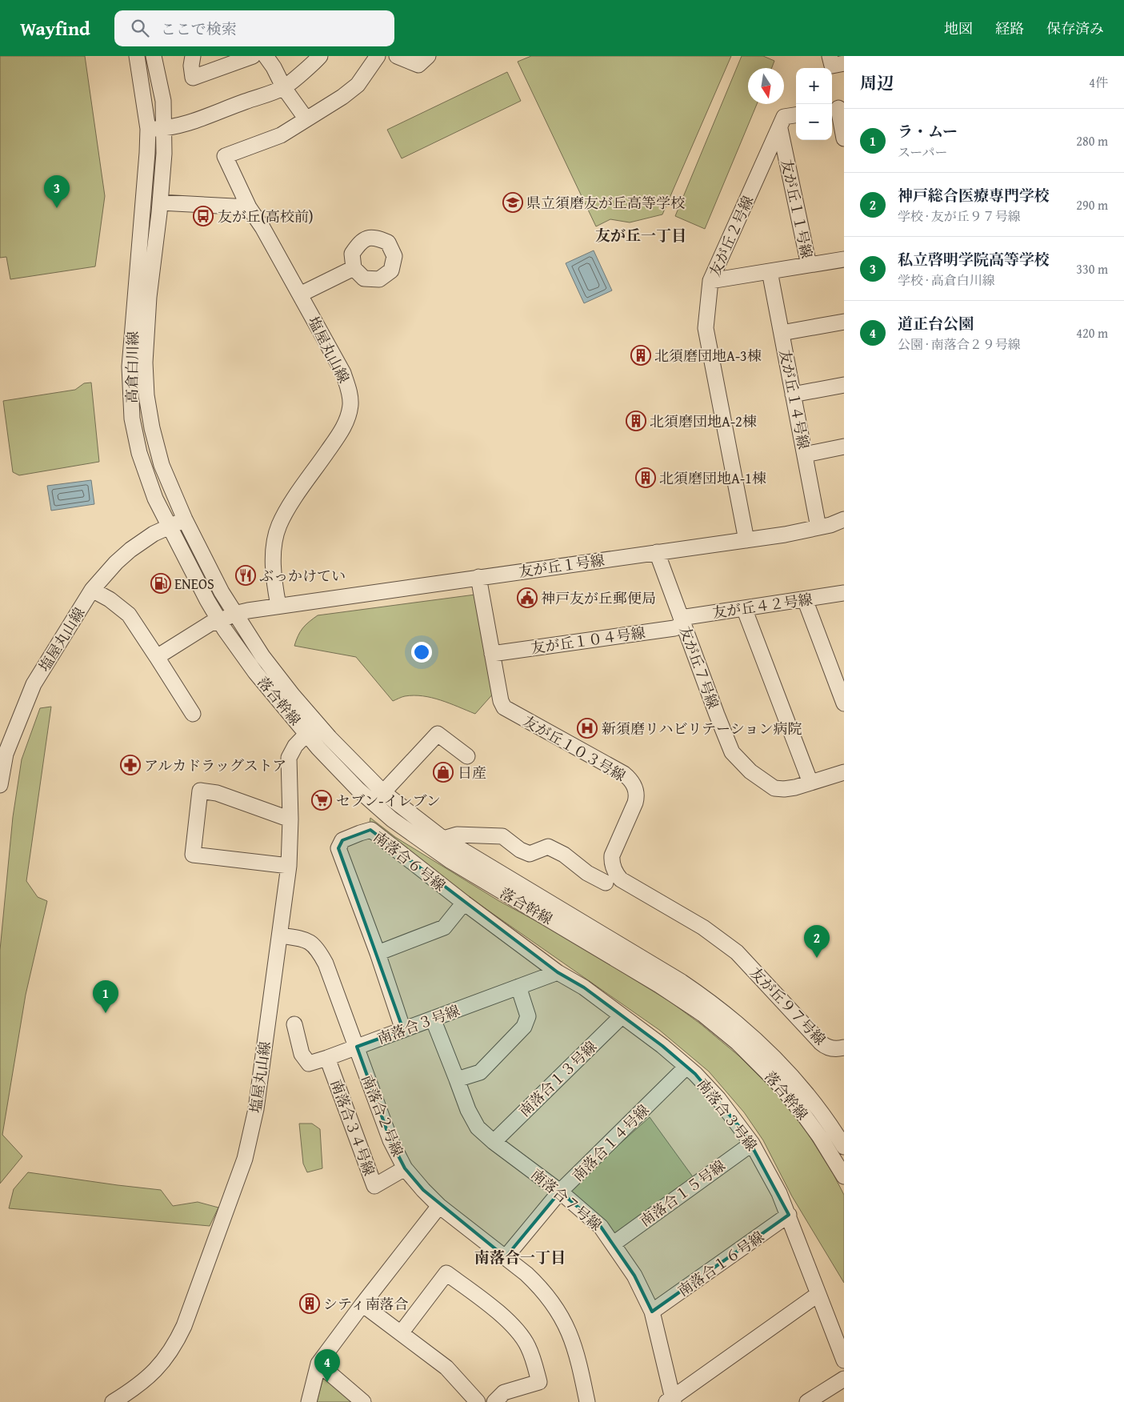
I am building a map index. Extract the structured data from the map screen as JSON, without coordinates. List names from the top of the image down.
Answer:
{
  "streets": {
    "street": [
      "友が丘１１号線",
      "友が丘２号線",
      "塩屋丸山線",
      "高倉白川線",
      "友が丘１４号線",
      "友が丘１号線",
      "友が丘４２号線",
      "友が丘１０４号線",
      "友が丘７号線",
      "落合幹線",
      "友が丘１０３号線",
      "南落合６号線",
      "友が丘９７号線",
      "南落合３号線",
      "南落合１３号線",
      "南落合２号線",
      "南落合３４号線",
      "南落合１４号線",
      "南落合１５号線",
      "南落合７号線",
      "南落合１６号線"
    ]
  },
  "crossings": [
    ["友が丘１１号線", "友が丘２号線"],
    ["友が丘２号線", "友が丘１号線"],
    ["塩屋丸山線", "高倉白川線"],
    ["塩屋丸山線", "友が丘１号線"],
    ["塩屋丸山線", "落合幹線"],
    ["塩屋丸山線", "南落合２号線"],
    ["友が丘１４号線", "友が丘１号線"],
    ["友が丘１号線", "友が丘７号線"],
    ["友が丘１号線", "友が丘１０３号線"],
    ["友が丘４２号線", "友が丘１０４号線"],
    ["友が丘４２号線", "友が丘７号線"],
    ["友が丘１０４号線", "友が丘７号線"],
    ["友が丘１０４号線", "友が丘１０３号線"],
    ["友が丘１０３号線", "友が丘９７号線"],
    ["南落合６号線", "南落合３号線"],
    ["南落合３号線", "南落合１３号線"],
    ["南落合３号線", "南落合２号線"],
    ["南落合３号線", "南落合３４号線"],
    ["南落合３号線", "南落合１４号線"],
    ["南落合３号線", "南落合１５号線"],
    ["南落合３号線", "南落合７号線"],
    ["南落合３号線", "南落合１６号線"],
    ["南落合１３号線", "南落合７号線"],
    ["南落合２号線", "南落合３４号線"],
    ["南落合２号線", "南落合１４号線"],
    ["南落合１４号線", "南落合７号線"],
    ["南落合１５号線", "南落合７号線"],
    ["南落合７号線", "南落合１６号線"]
  ],
  "districts": ["友が丘一丁目", "南落合一丁目"],
  "places": {
    "school or university": ["県立須磨友が丘高等学校"],
    "bus stop": ["友が丘(高校前)"],
    "building": [
      "北須磨団地A-3棟",
      "北須磨団地A-2棟",
      "北須磨団地A-1棟",
      "シティ南落合"
    ],
    "restaurant": ["ぶっかけてい"],
    "fuel station": ["ENEOS"],
    "public building": ["神戸友が丘郵便局"],
    "hospital": ["新須磨リハビリテーション病院"],
    "pharmacy": ["アルカドラッグストア"],
    "shop": ["日産"],
    "supermarket": ["セブン-イレブン"]
  },
  "north": "bottom",
  "page": {
    "header": "Wayfind",
    "search": "ここで検索",
    "nav": ["地図", "経路", "保存済み"],
    "heading": ["周辺", "4件"],
    "map_buttons": ["+", "−"],
    "list": [
      {
        "mark": "1",
        "name": "ラ・ムー",
        "note": "スーパー",
        "value": "280 m"
      },
      {
        "mark": "2",
        "name": "神戸総合医療専門学校",
        "note": "学校 · 友が丘９７号線",
        "value": "290 m"
      },
      {
        "mark": "3",
        "name": "私立啓明学院高等学校",
        "note": "学校 · 高倉白川線",
        "value": "330 m"
      },
      {
        "mark": "4",
        "name": "道正台公園",
        "note": "公園 · 南落合２９号線",
        "value": "420 m"
      }
    ],
    "pins": [
      "3",
      "2",
      "1",
      "4"
    ]
  }
}
